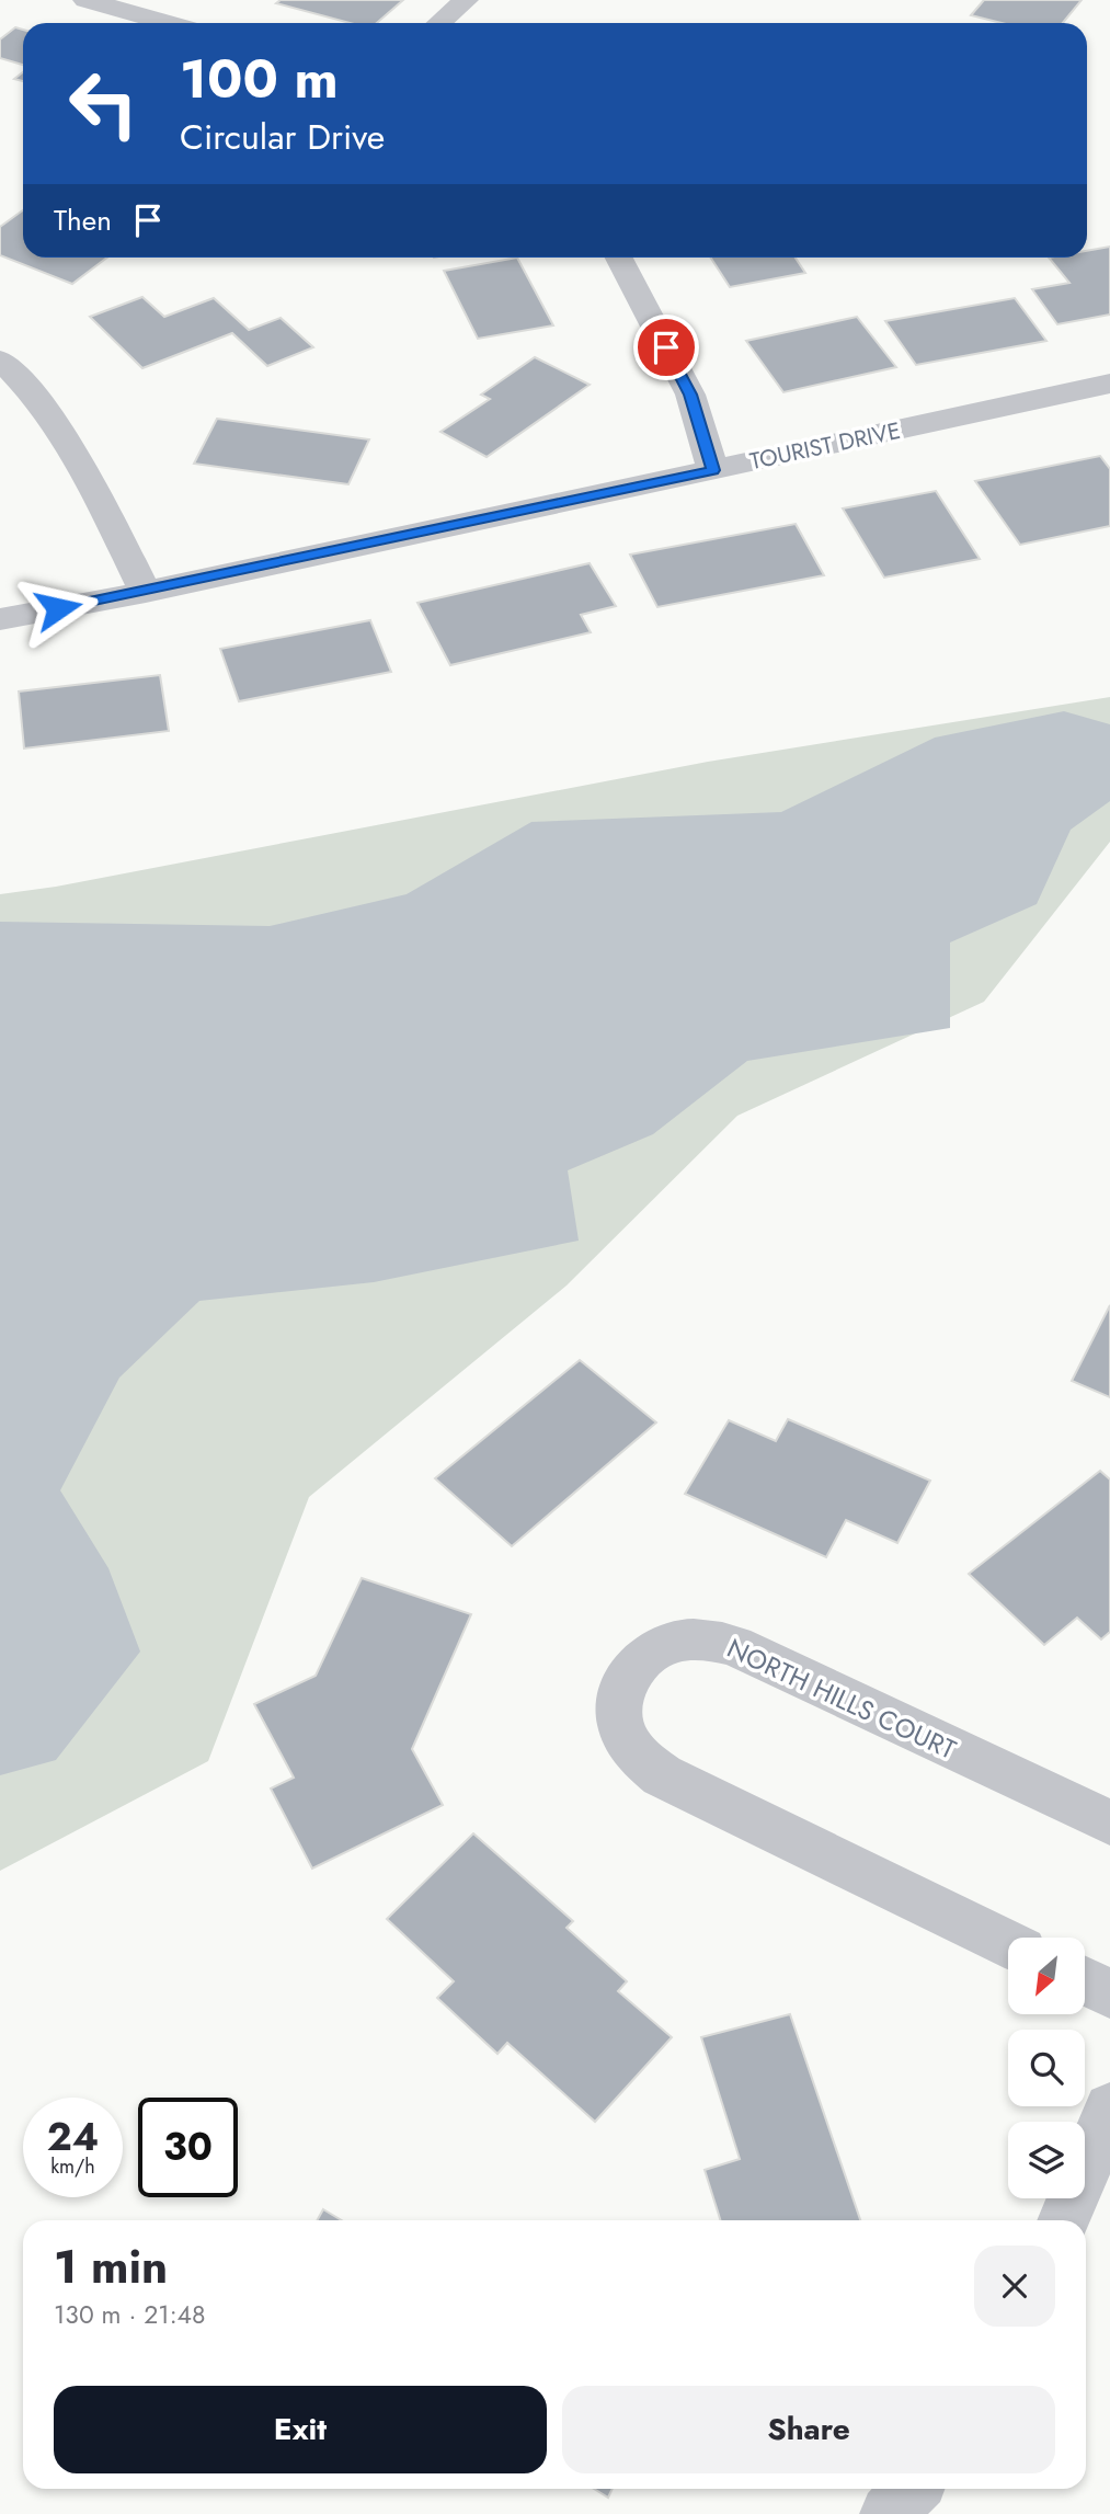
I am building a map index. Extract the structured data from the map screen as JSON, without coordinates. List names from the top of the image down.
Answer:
{
  "streets": {
    "street": ["TOURIST DRIVE", "NORTH HILLS COURT"]
  },
  "north": "bottom left",
  "page": {
    "turn": ["100 m", "Circular Drive"],
    "then": "Then",
    "speed": "24 km/h",
    "limit": "30",
    "heading": ["1 min", "130 m · 21:48"],
    "buttons": ["Exit", "Share"]
  }
}
